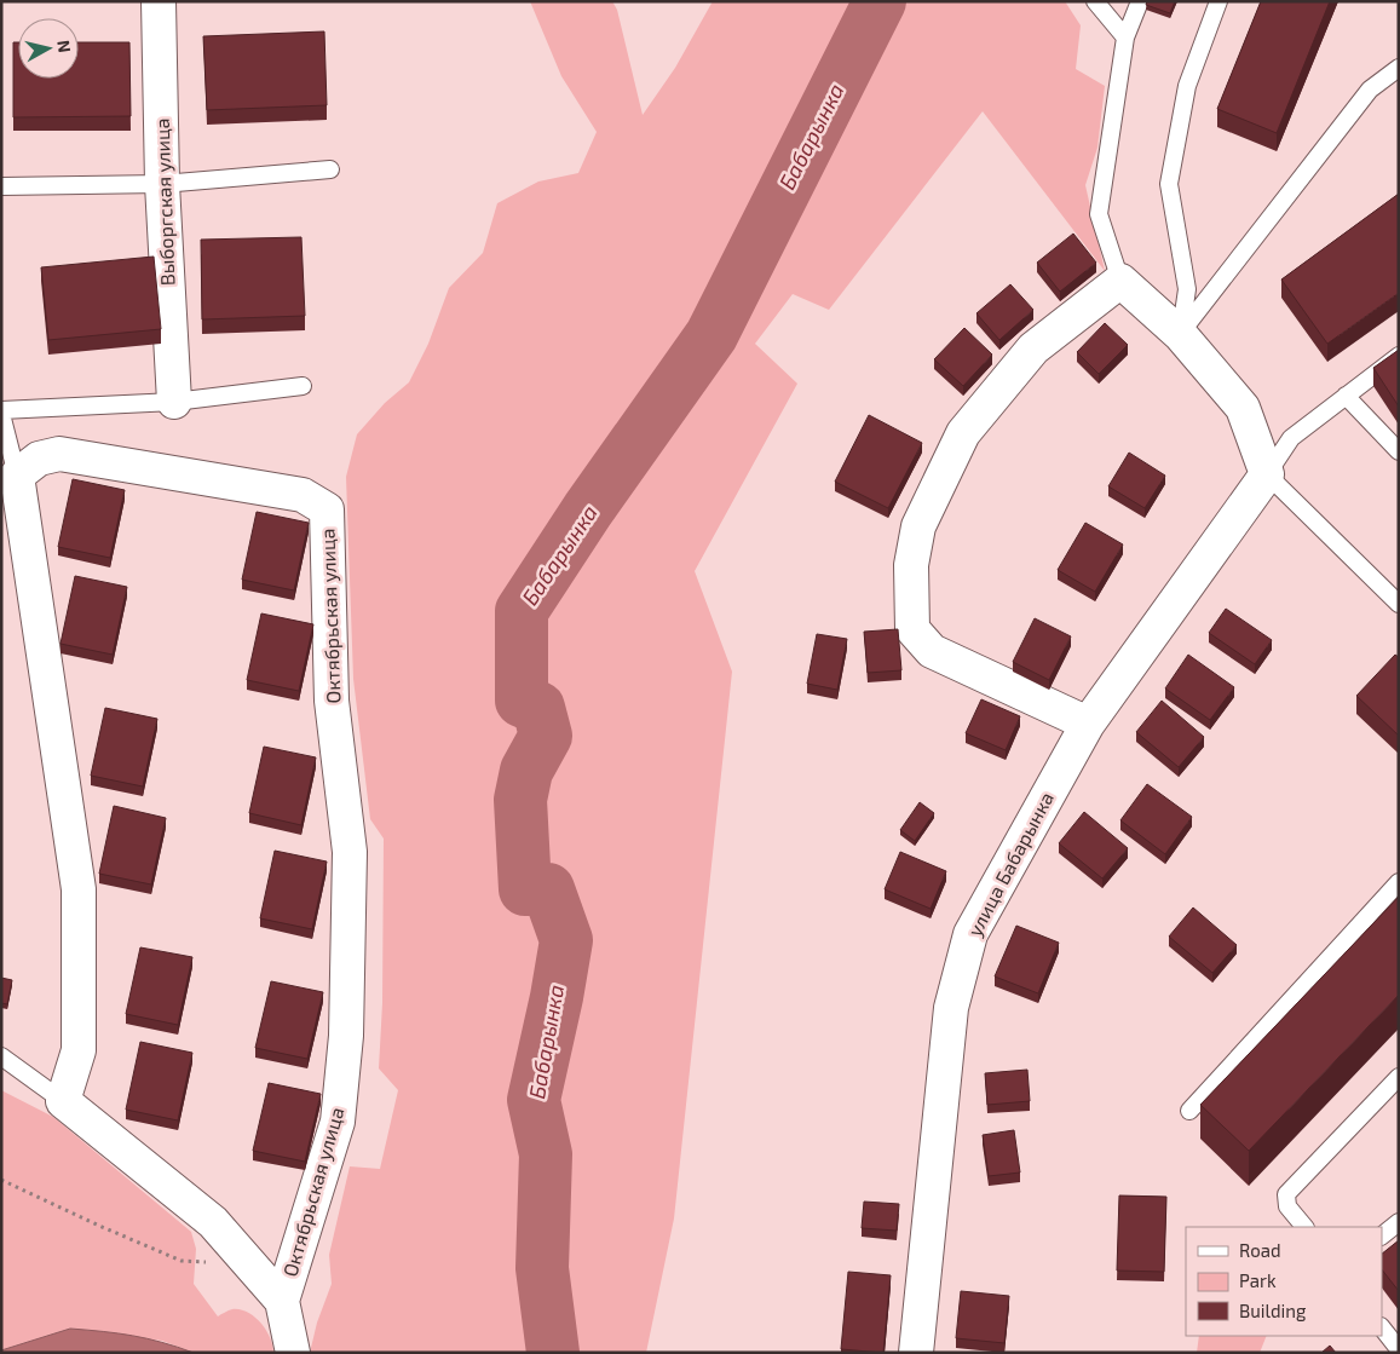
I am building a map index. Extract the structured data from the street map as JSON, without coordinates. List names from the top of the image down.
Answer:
{
  "streets": {
    "street": ["Выборгская улица", "Октябрьская улица", "улица Бабарынка"]
  },
  "water": ["Бабарынка"],
  "legend": ["Road", "Park", "Building"],
  "north": "right"
}
